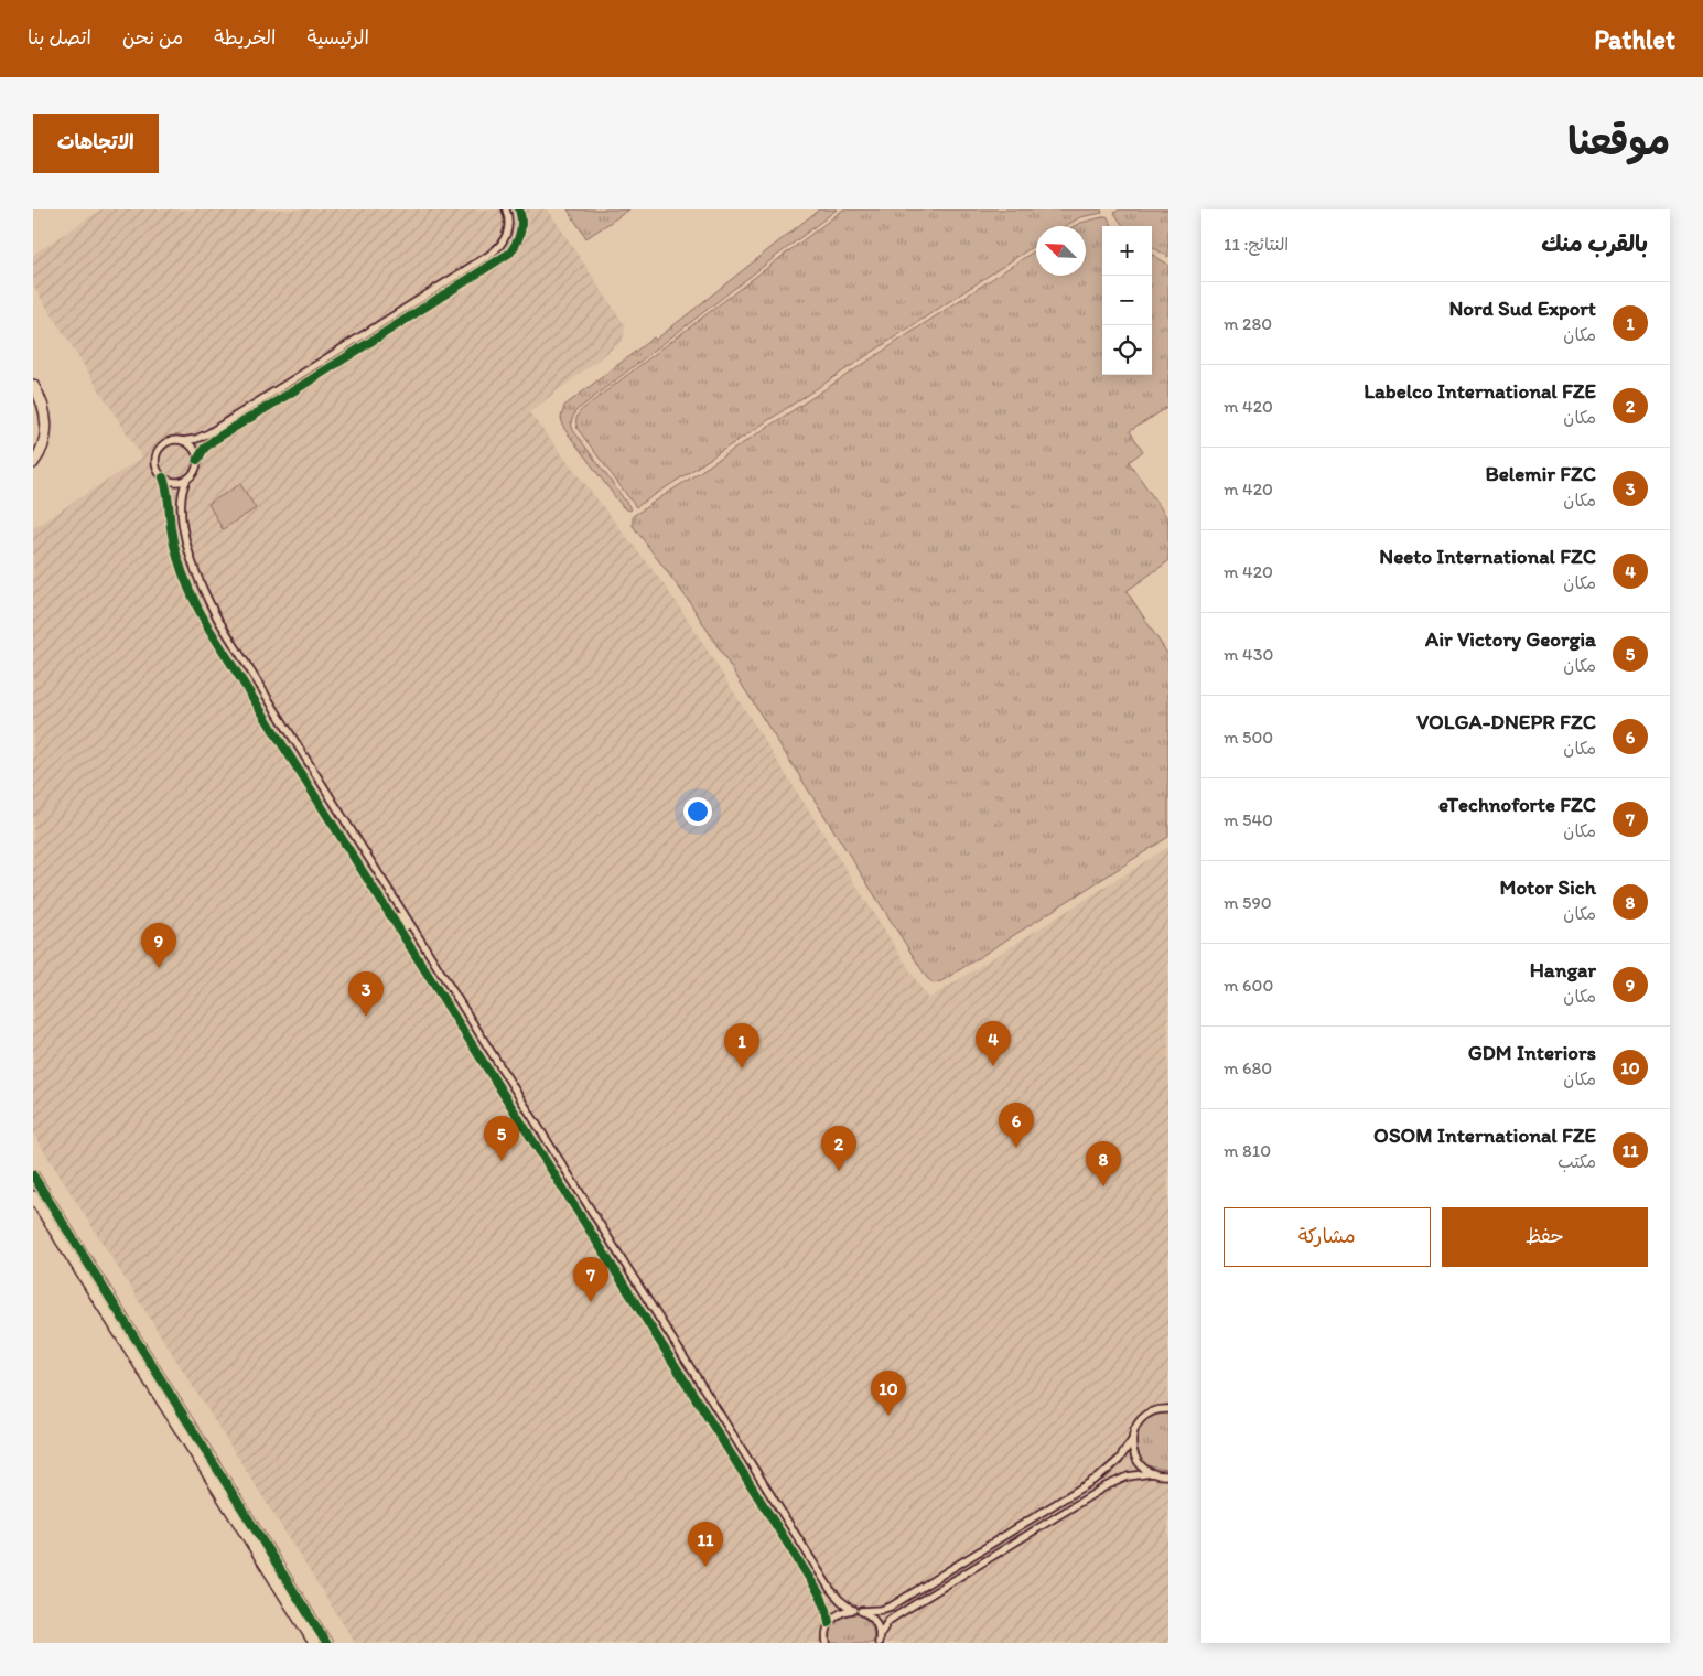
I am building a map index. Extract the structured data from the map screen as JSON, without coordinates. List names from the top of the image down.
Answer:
{
  "north": "top left",
  "page": {
    "header": "Pathlet",
    "nav": [
      "الرئيسية",
      "الخريطة",
      "من نحن",
      "اتصل بنا"
    ],
    "title": "موقعنا",
    "buttons": [
      "الاتجاهات",
      ["حفظ", "مشاركة"]
    ],
    "heading": ["بالقرب منك", "النتائج: 11"],
    "map_buttons": ["+", "−"],
    "list": [
      {
        "mark": "1",
        "name": "Nord Sud Export",
        "note": "مكان",
        "value": "280 m"
      },
      {
        "mark": "2",
        "name": "Labelco International FZE",
        "note": "مكان",
        "value": "420 m"
      },
      {
        "mark": "3",
        "name": "Belemir FZC",
        "note": "مكان",
        "value": "420 m"
      },
      {
        "mark": "4",
        "name": "Neeto International FZC",
        "note": "مكان",
        "value": "420 m"
      },
      {
        "mark": "5",
        "name": "Air Victory Georgia",
        "note": "مكان",
        "value": "430 m"
      },
      {
        "mark": "6",
        "name": "VOLGA-DNEPR FZC",
        "note": "مكان",
        "value": "500 m"
      },
      {
        "mark": "7",
        "name": "eTechnoforte FZC",
        "note": "مكان",
        "value": "540 m"
      },
      {
        "mark": "8",
        "name": "Motor Sich",
        "note": "مكان",
        "value": "590 m"
      },
      {
        "mark": "9",
        "name": "Hangar",
        "note": "مكان",
        "value": "600 m"
      },
      {
        "mark": "10",
        "name": "GDM Interiors",
        "note": "مكان",
        "value": "680 m"
      },
      {
        "mark": "11",
        "name": "OSOM International FZE",
        "note": "مكتب",
        "value": "810 m"
      }
    ],
    "pins": [
      "9",
      "3",
      "4",
      "1",
      "6",
      "5",
      "2",
      "8",
      "7",
      "10",
      "11"
    ]
  }
}
